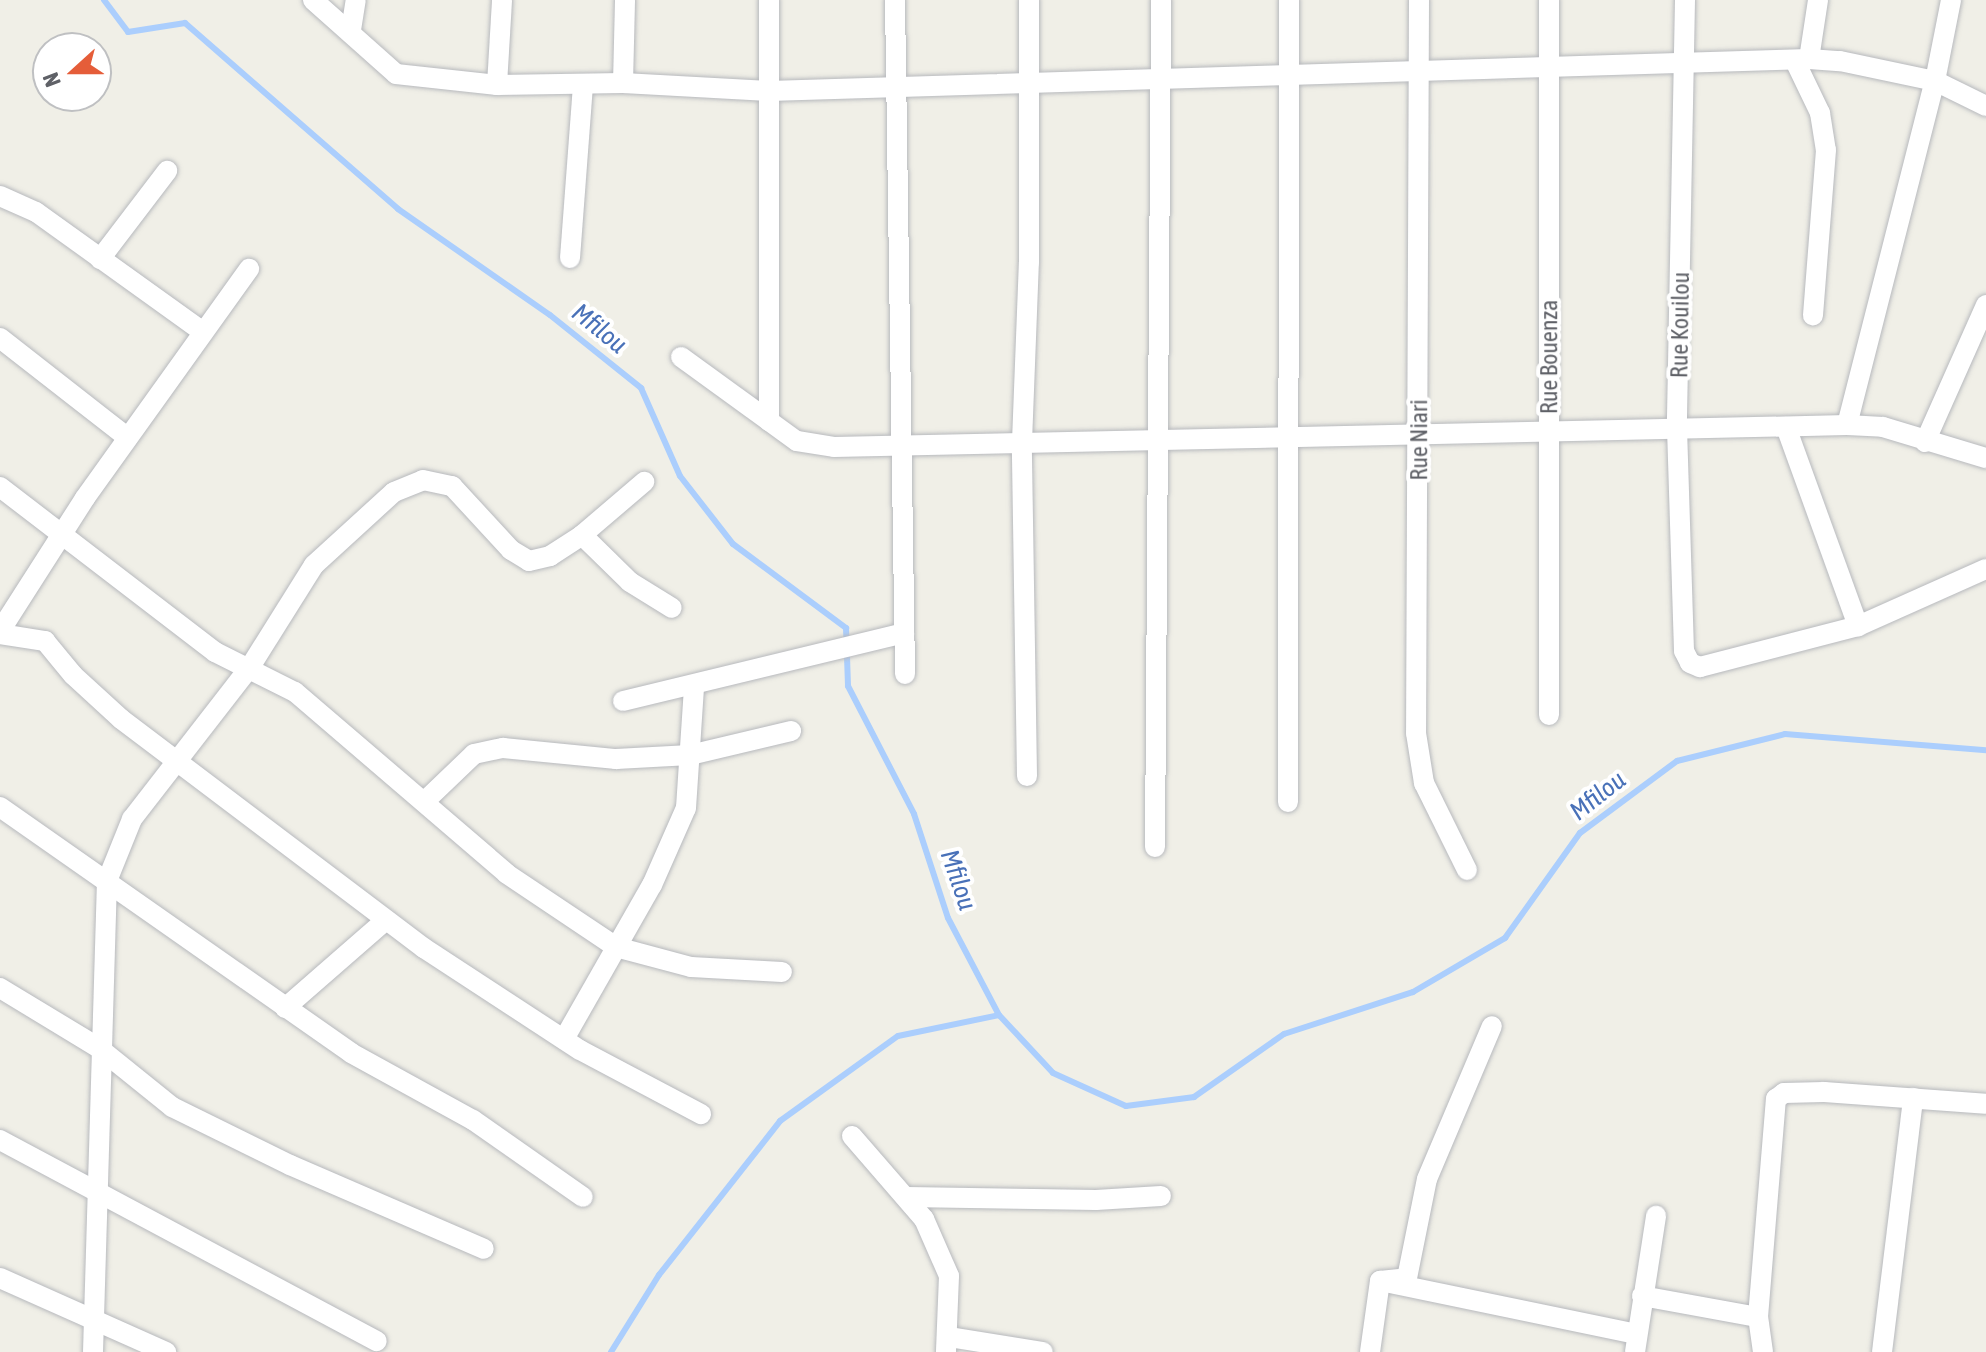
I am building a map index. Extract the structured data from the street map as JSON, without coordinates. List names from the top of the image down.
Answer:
{
  "streets": {
    "street": ["Rue Kouilou", "Rue Bouenza", "Rue Niari"]
  },
  "water": ["Mfilou"],
  "north": "left"
}
